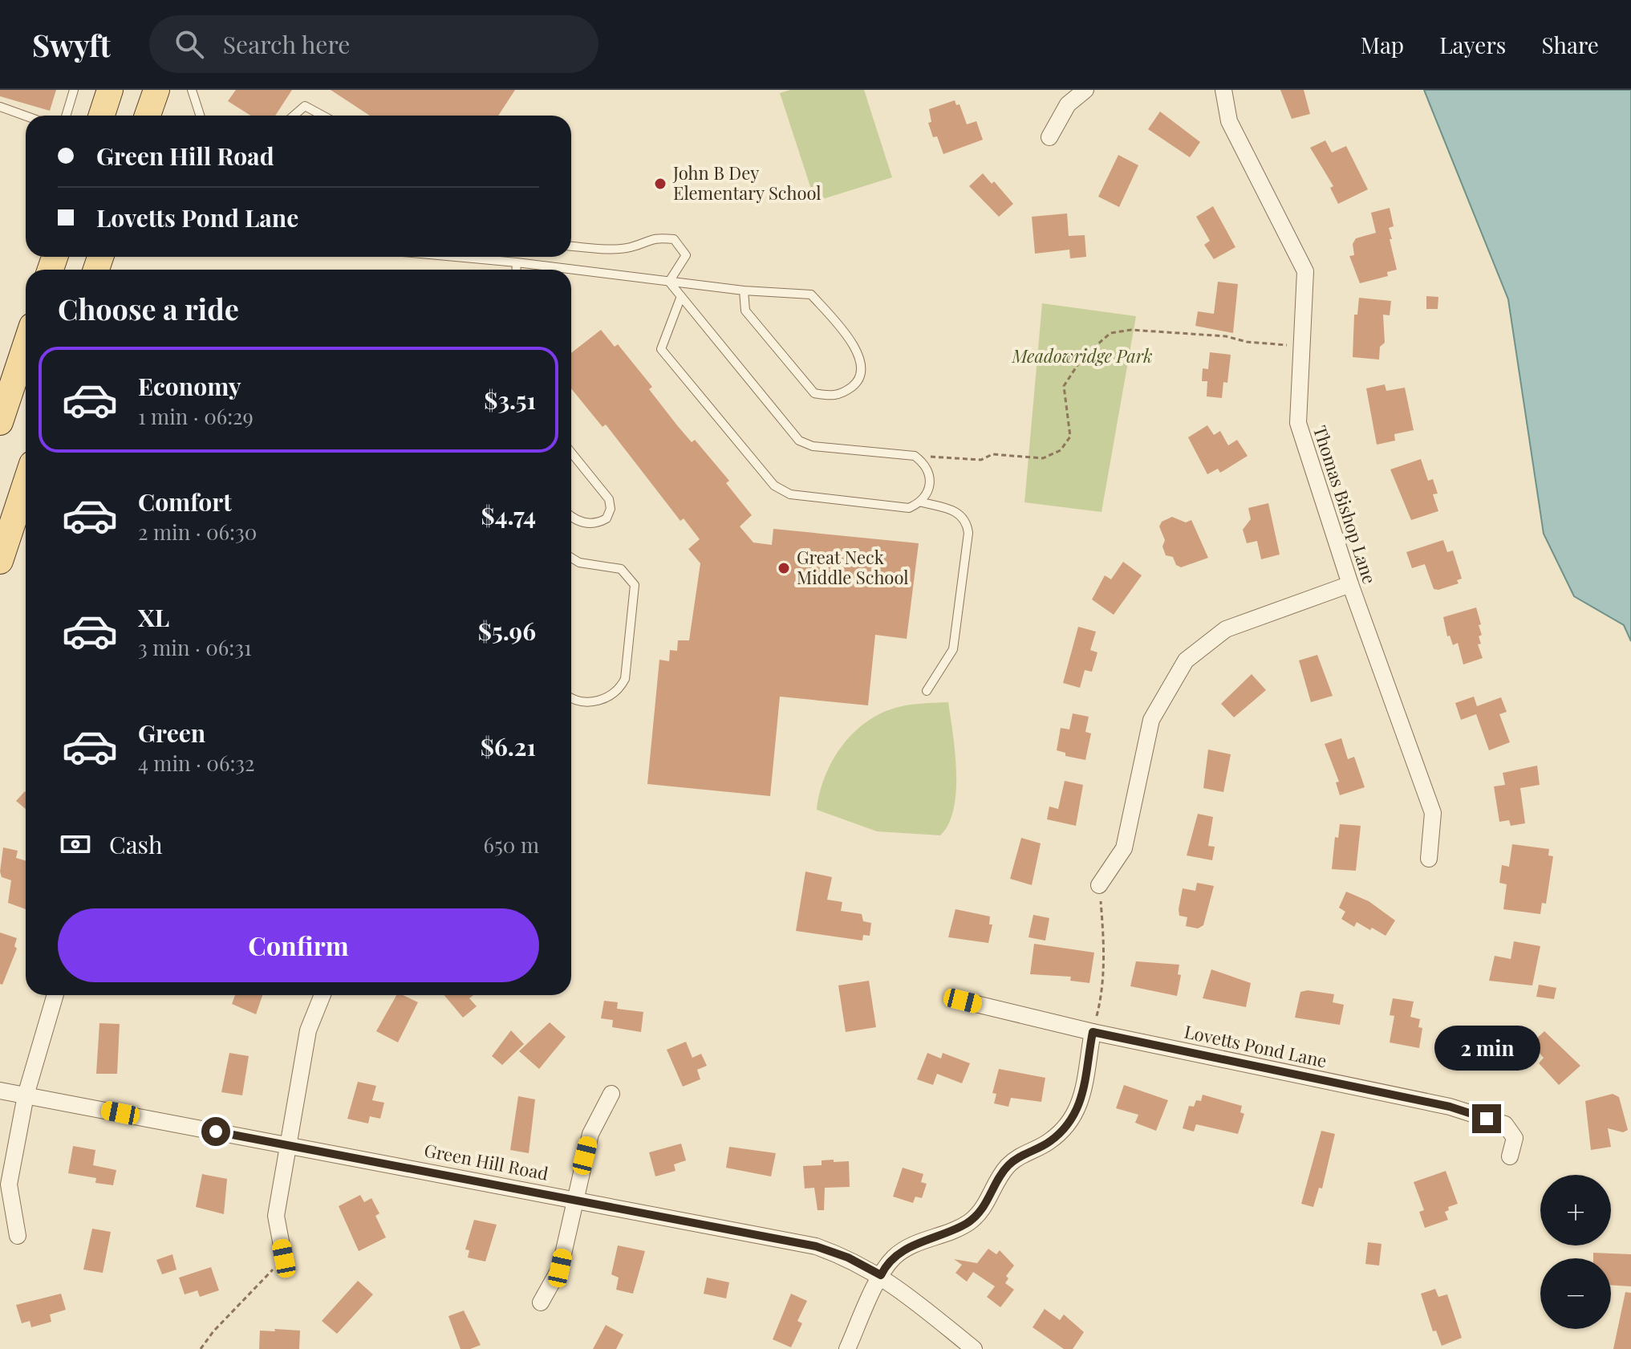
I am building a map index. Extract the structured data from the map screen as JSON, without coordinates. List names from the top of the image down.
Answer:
{
  "streets": {
    "street": ["Thomas Bishop Lane", "Lovetts Pond Lane", "Green Hill Road"]
  },
  "parks": ["Meadowridge Park"],
  "places": ["John B Dey Elementary School", "Great Neck Middle School"],
  "page": {
    "header": "Swyft",
    "search": "Search here",
    "nav": ["Map", "Layers", "Share"],
    "banner": ["Green Hill Road", "Lovetts Pond Lane"],
    "heading": "Choose a ride",
    "list": [
      {
        "name": "Economy",
        "note": "1 min · 06:29",
        "value": "$3.51"
      },
      {
        "name": "Comfort",
        "note": "2 min · 06:30",
        "value": "$4.74"
      },
      {
        "name": "XL",
        "note": "3 min · 06:31",
        "value": "$5.96"
      },
      {
        "name": "Green",
        "note": "4 min · 06:32",
        "value": "$6.21"
      }
    ],
    "pay": ["Cash", "650 m"],
    "buttons": "Confirm",
    "bubble": "2 min",
    "map_buttons": ["+", "−"]
  }
}
